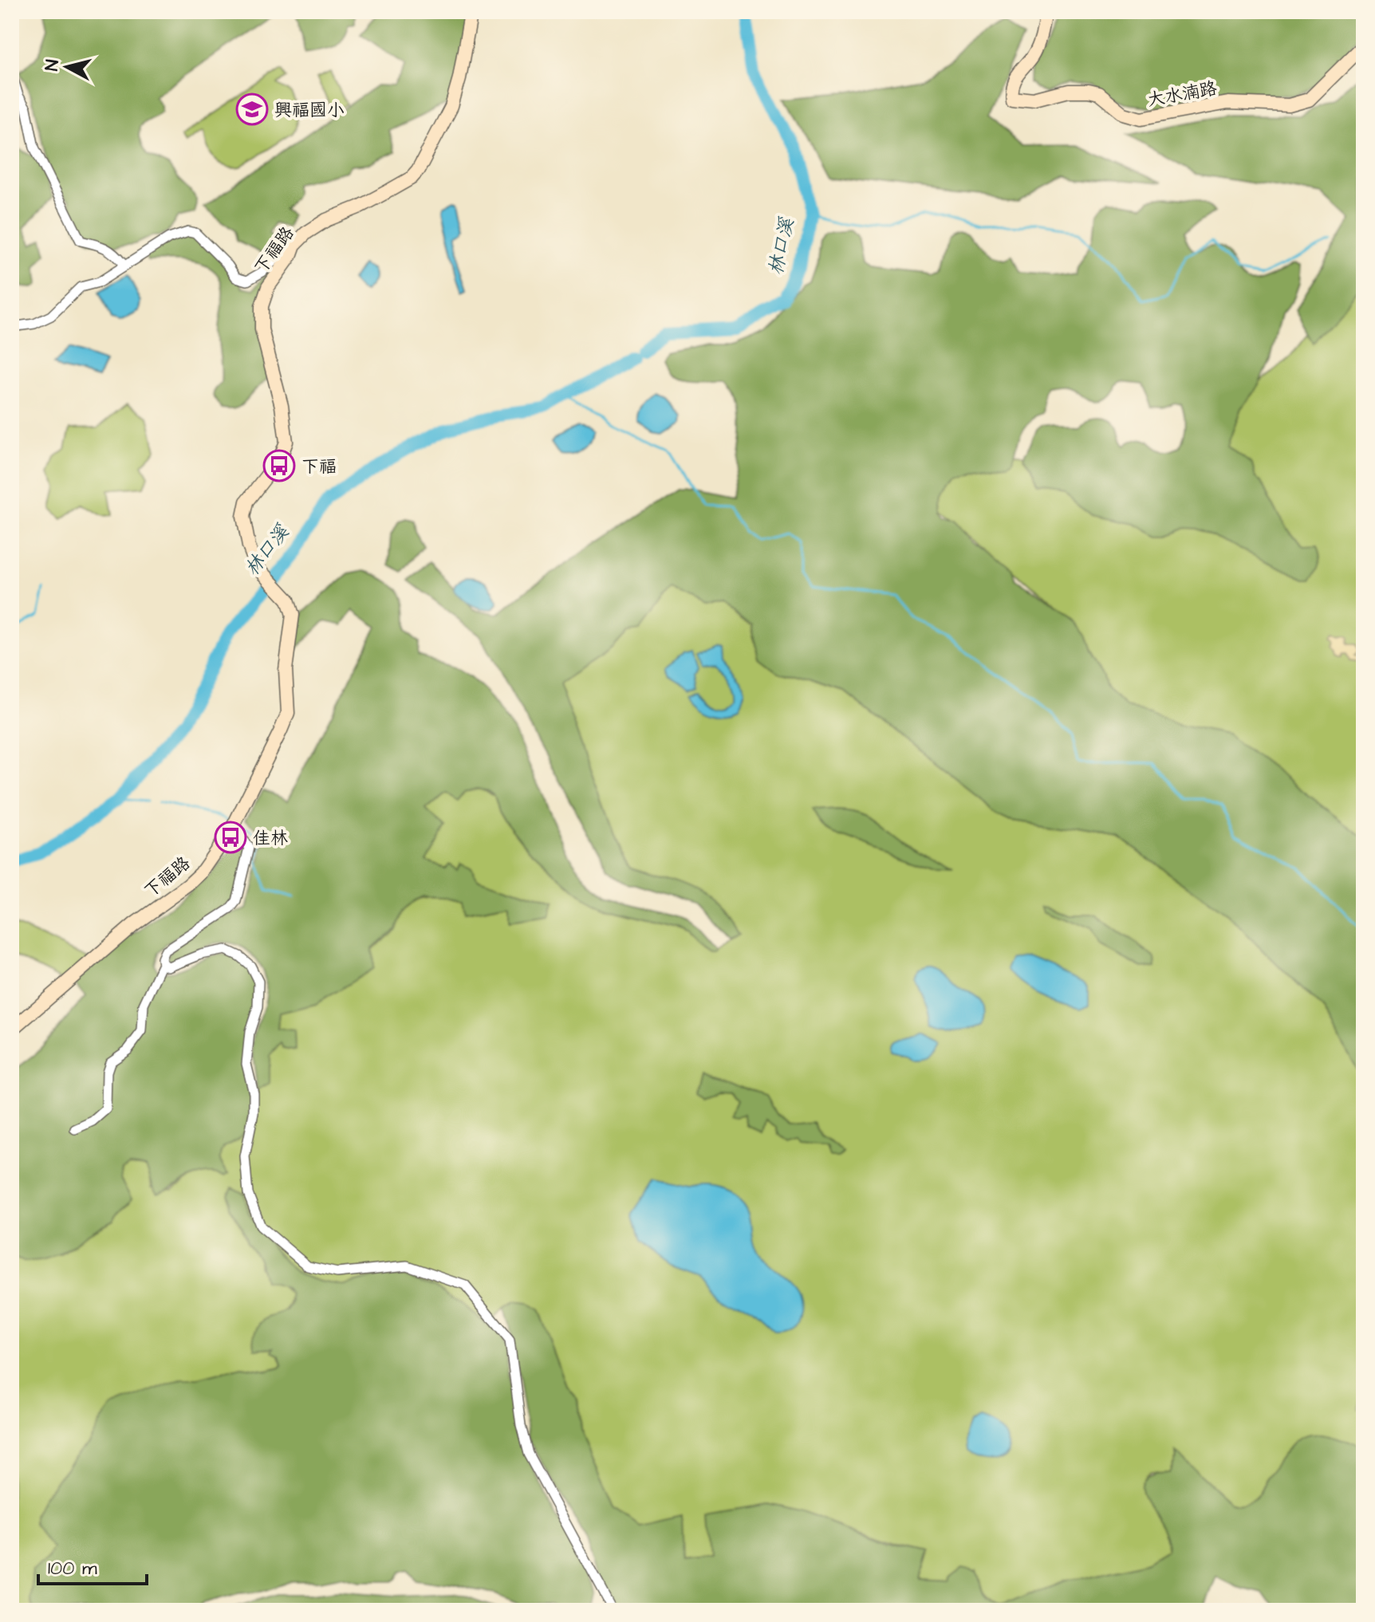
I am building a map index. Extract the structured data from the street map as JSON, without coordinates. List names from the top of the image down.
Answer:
{
  "streets": {
    "main road": ["大水湳路", "下福路"]
  },
  "water": ["林口溪"],
  "places": {
    "school or university": ["興福國小"],
    "bus stop": ["下福", "佳林"]
  },
  "scale_bar": "100 m",
  "north": "left"
}
